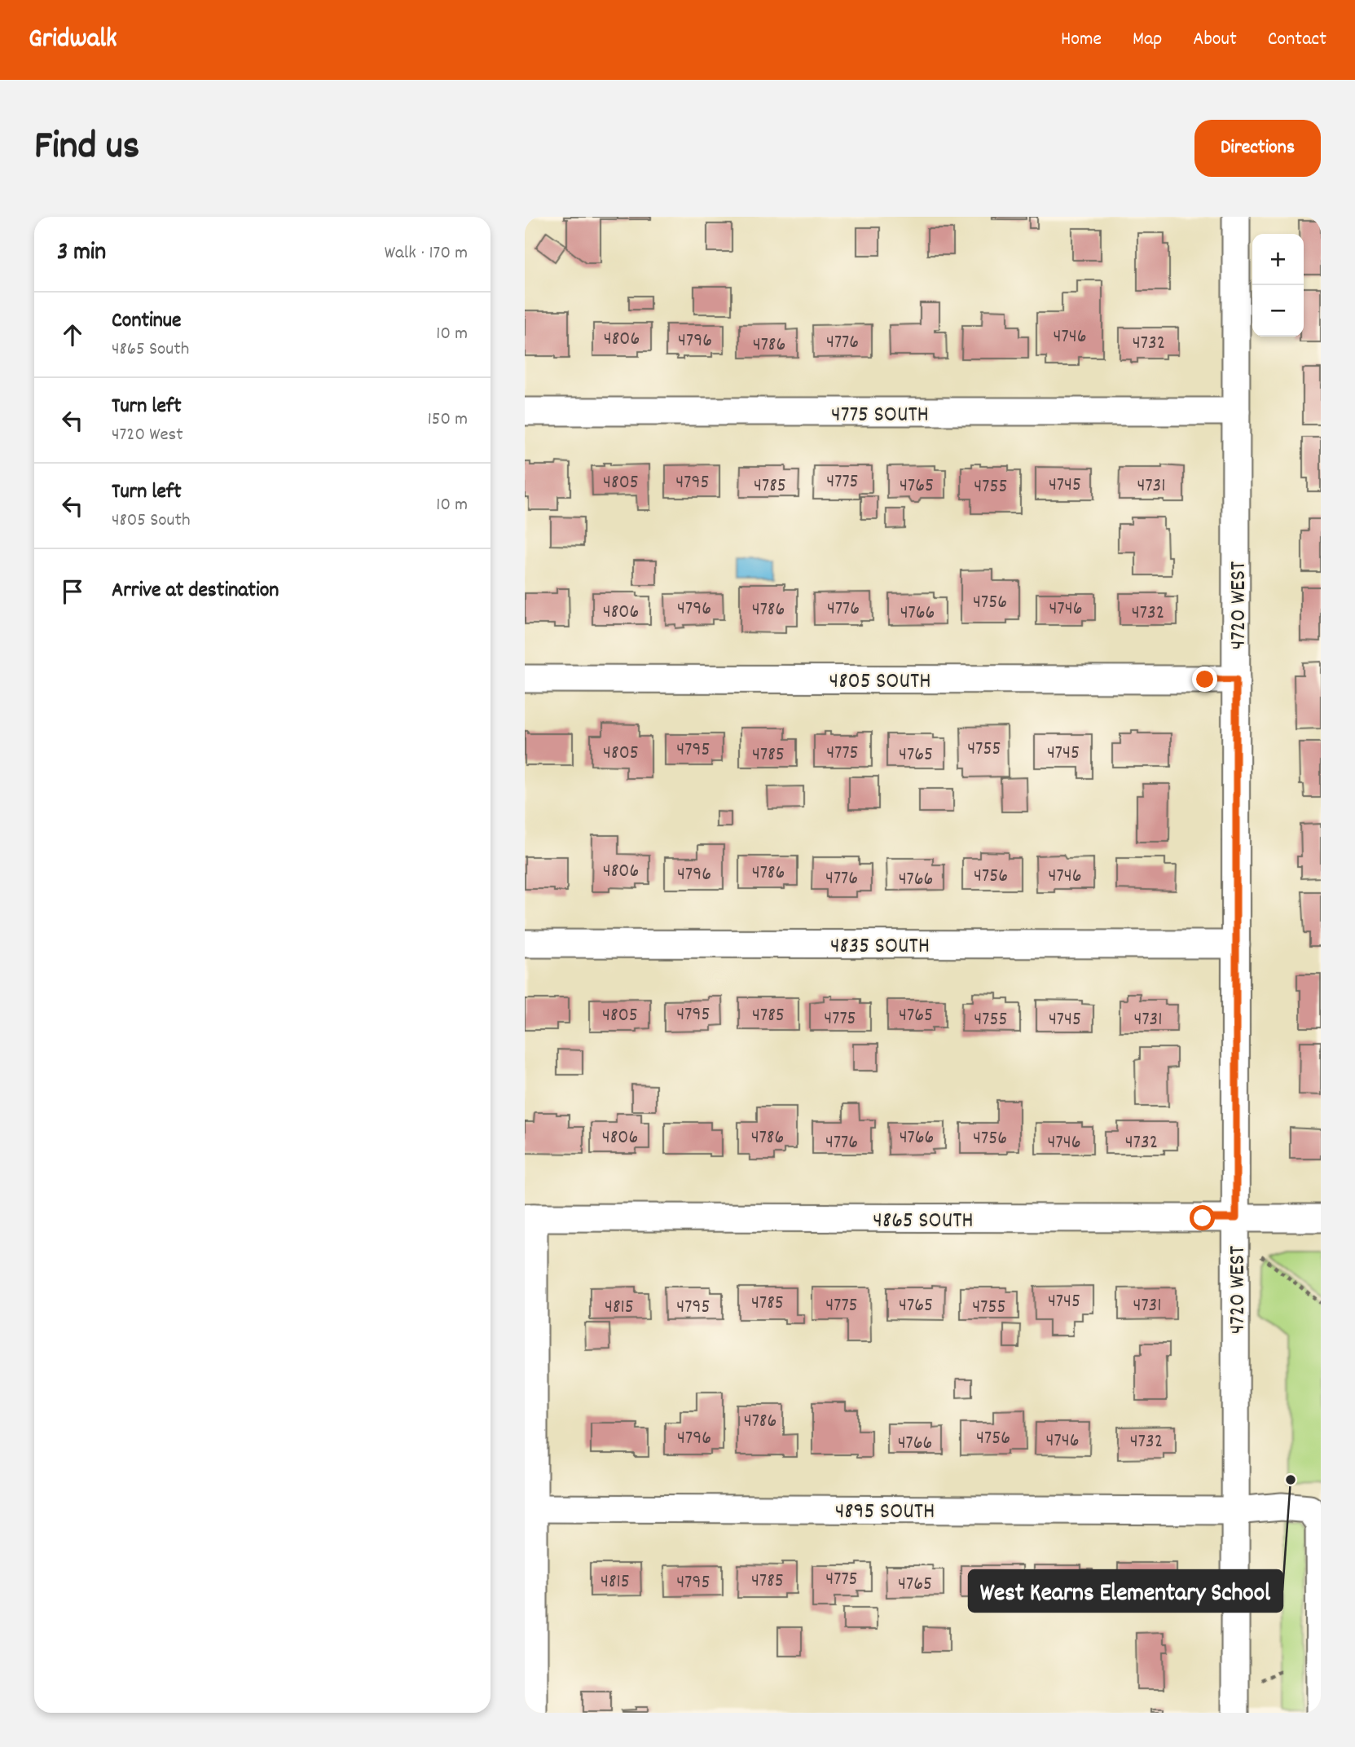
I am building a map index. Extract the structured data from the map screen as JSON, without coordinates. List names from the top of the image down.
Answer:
{
  "streets": {
    "street": [
      "4775 SOUTH",
      "4720 WEST",
      "4805 SOUTH",
      "4835 SOUTH",
      "4865 SOUTH",
      "4895 SOUTH"
    ]
  },
  "crossings": [
    ["4775 SOUTH", "4720 WEST"],
    ["4720 WEST", "4805 SOUTH"],
    ["4720 WEST", "4835 SOUTH"],
    ["4720 WEST", "4865 SOUTH"],
    ["4720 WEST", "4895 SOUTH"]
  ],
  "places": ["West Kearns Elementary School"],
  "house_numbers": [
    "4746",
    "4806",
    "4796",
    "4776",
    "4732",
    "4786",
    "4775",
    "4805",
    "4795",
    "4745",
    "4785",
    "4765",
    "4731",
    "4755",
    "4756",
    "4796",
    "4776",
    "4746",
    "4786",
    "4806",
    "4766",
    "4732",
    "4755",
    "4795",
    "4805",
    "4775",
    "4745",
    "4785",
    "4765",
    "4806",
    "4786",
    "4796",
    "4756",
    "4746",
    "4776",
    "4766",
    "4795",
    "4805",
    "4785",
    "4765",
    "4775",
    "4755",
    "4745",
    "4731",
    "4806",
    "4786",
    "4766",
    "4756",
    "4776",
    "4746",
    "4732",
    "4745",
    "4785",
    "4775",
    "4765",
    "4731",
    "4815",
    "4795",
    "4755",
    "4786",
    "4796",
    "4756",
    "4746",
    "4732",
    "4766",
    "4775",
    "4785",
    "4815",
    "4795",
    "4765"
  ],
  "page": {
    "header": "Gridwalk",
    "nav": [
      "Home",
      "Map",
      "About",
      "Contact"
    ],
    "title": "Find us",
    "buttons": "Directions",
    "heading": ["3 min", "Walk · 170 m"],
    "map_buttons": ["+", "−"],
    "list": [
      ["Continue", "4865 South", "10 m"],
      ["Turn left", "4720 West", "150 m"],
      ["Turn left", "4805 South", "10 m"],
      "Arrive at destination"
    ]
  }
}
